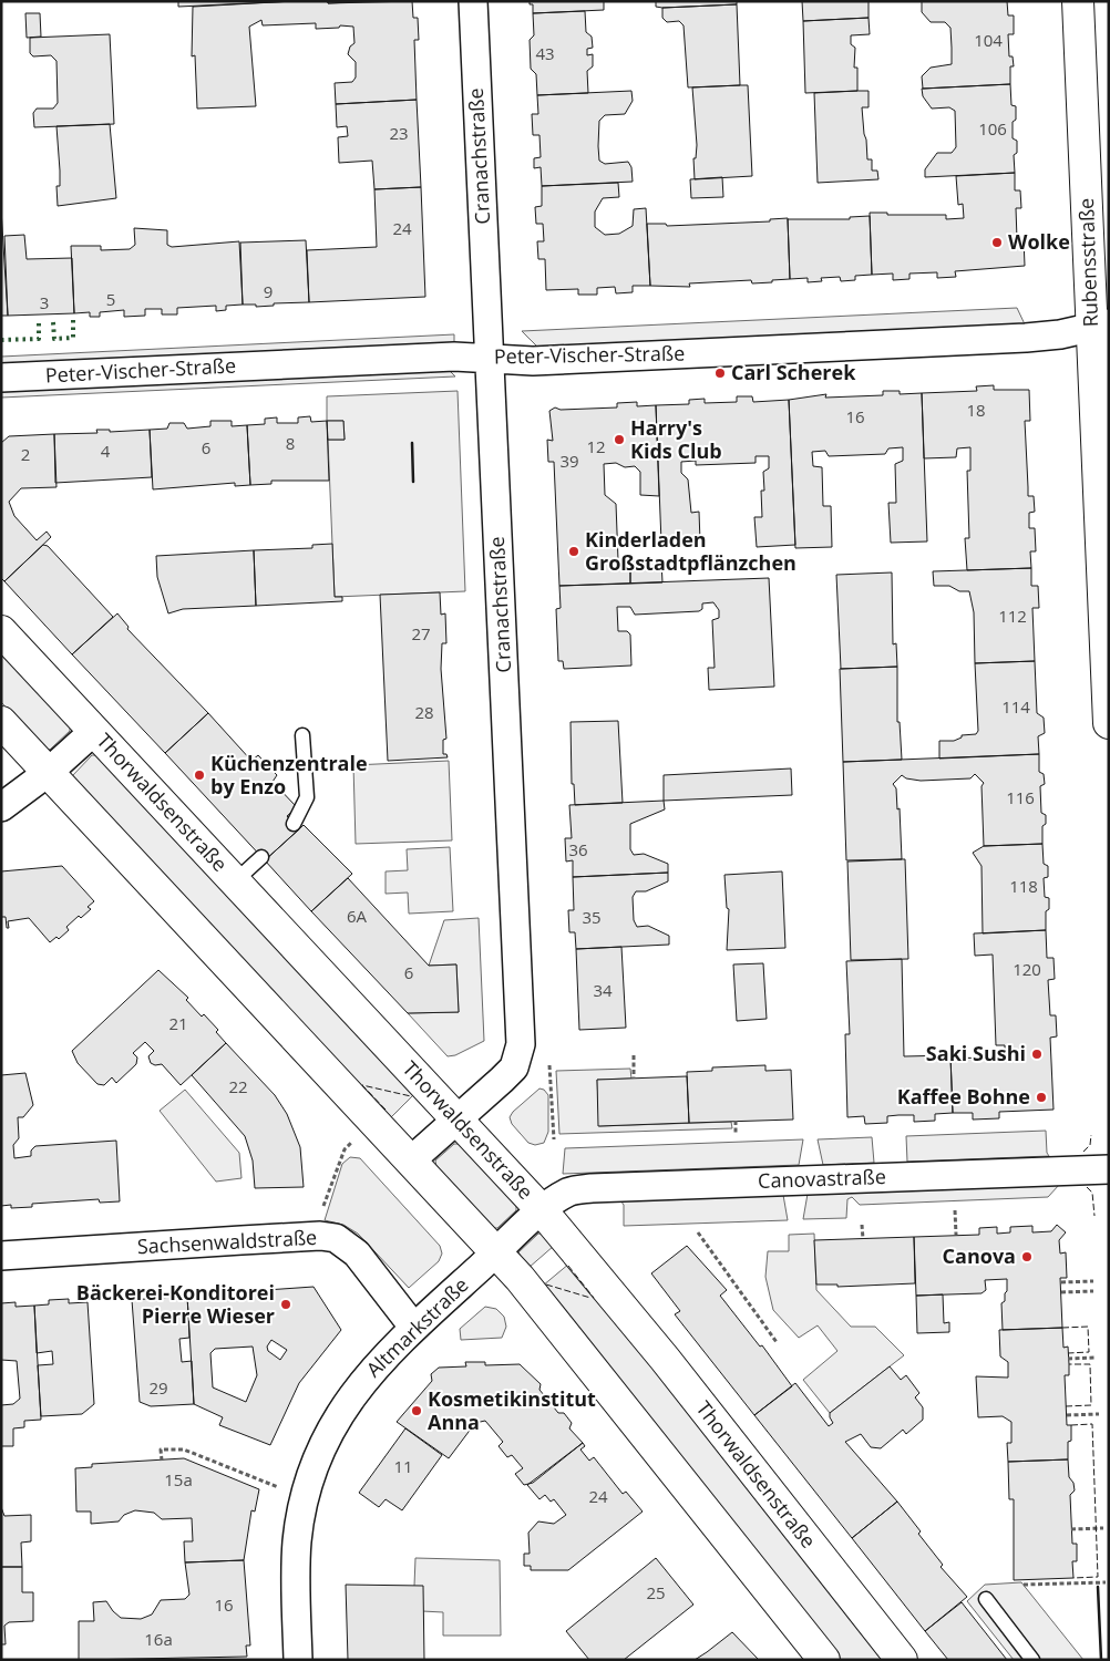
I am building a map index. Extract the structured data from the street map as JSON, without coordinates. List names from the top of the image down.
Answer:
{
  "streets": {
    "main road": ["Rubensstraße", "Thorwaldsenstraße"],
    "street": [
      "Cranachstraße",
      "Peter-Vischer-Straße",
      "Canovastraße",
      "Sachsenwaldstraße",
      "Altmarkstraße"
    ]
  },
  "crossings": [
    ["Cranachstraße", "Peter-Vischer-Straße"],
    ["Cranachstraße", "Thorwaldsenstraße"],
    ["Rubensstraße", "Peter-Vischer-Straße"],
    ["Thorwaldsenstraße", "Canovastraße"],
    ["Thorwaldsenstraße", "Altmarkstraße"],
    ["Canovastraße", "Altmarkstraße"],
    ["Sachsenwaldstraße", "Altmarkstraße"]
  ],
  "places": [
    "Wolke",
    "Carl Scherek",
    "Harry's Kids Club",
    "Kinderladen Großstadtpflänzchen",
    "Küchenzentrale by Enzo",
    "Saki Sushi",
    "Kaffee Bohne",
    "Canova",
    "Bäckerei-Konditorei Pierre Wieser",
    "Kosmetikinstitut Anna"
  ],
  "house_numbers": [
    "104",
    "43",
    "106",
    "23",
    "24",
    "9",
    "5",
    "3",
    "18",
    "16",
    "8",
    "12",
    "6",
    "4",
    "2",
    "39",
    "112",
    "27",
    "114",
    "28",
    "116",
    "36",
    "118",
    "6A",
    "35",
    "120",
    "6",
    "34",
    "21",
    "22",
    "29",
    "11",
    "15a",
    "24",
    "25",
    "16",
    "16a"
  ]
}
